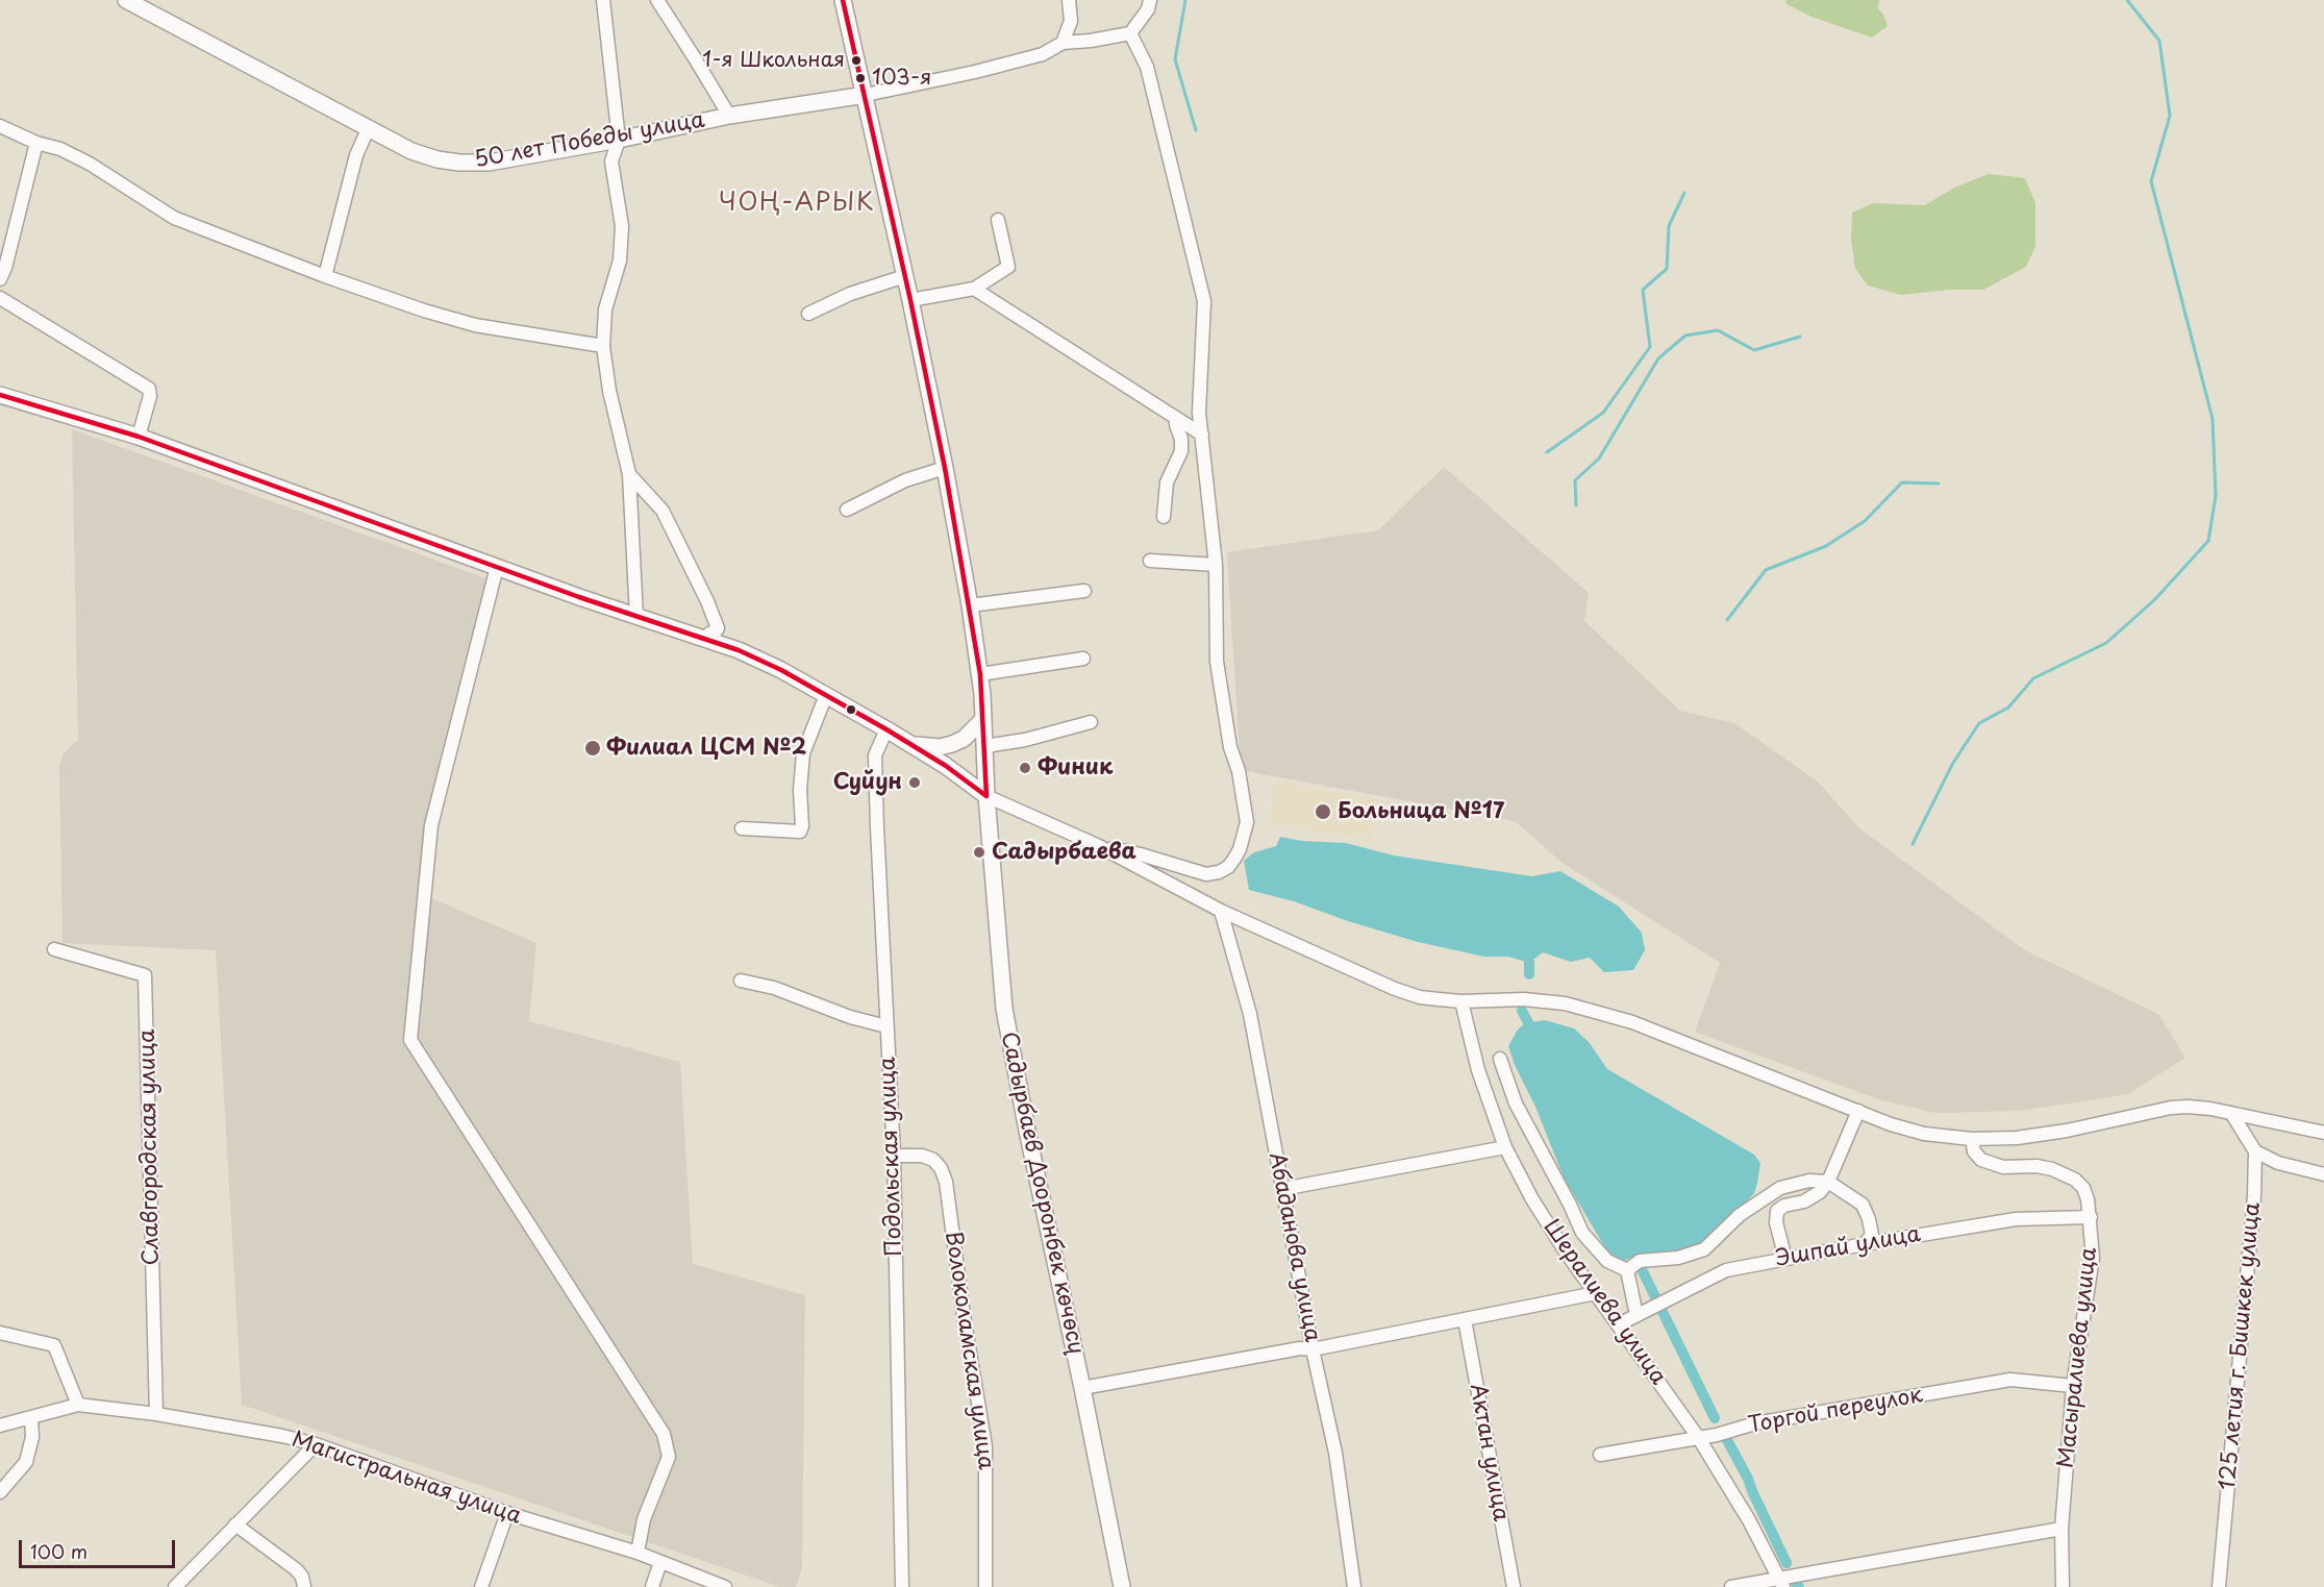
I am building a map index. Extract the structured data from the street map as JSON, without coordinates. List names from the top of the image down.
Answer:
{
  "streets": {
    "main road": ["50 лет Победы улица", "Садырбаев Дооронбек көчөсү"],
    "street": [
      "Славгородская улица",
      "Подольская улица",
      "Абаданова улица",
      "Эшпай улица",
      "Шералиева улица",
      "125 летия г. Бишкек улица",
      "Волоколамская улица",
      "Масыралиева улица",
      "Торгой переулок",
      "Актан улица",
      "Магистральная улица"
    ]
  },
  "crossings": [
    ["50 лет Победы улица", "Садырбаев Дооронбек көчөсү"],
    ["Славгородская улица", "Магистральная улица"],
    ["Подольская улица", "Волоколамская улица"],
    ["Эшпай улица", "Шералиева улица"],
    ["Эшпай улица", "Масыралиева улица"],
    ["Шералиева улица", "Торгой переулок"],
    ["Масыралиева улица", "Торгой переулок"]
  ],
  "districts": ["ЧОҢ-АРЫК"],
  "places": [
    "1-я Школьная",
    "103-я",
    "Филиал ЦСМ №2",
    "Финик",
    "Суйун",
    "Больница №17",
    "Садырбаева"
  ],
  "scale_bar": "100 m"
}
